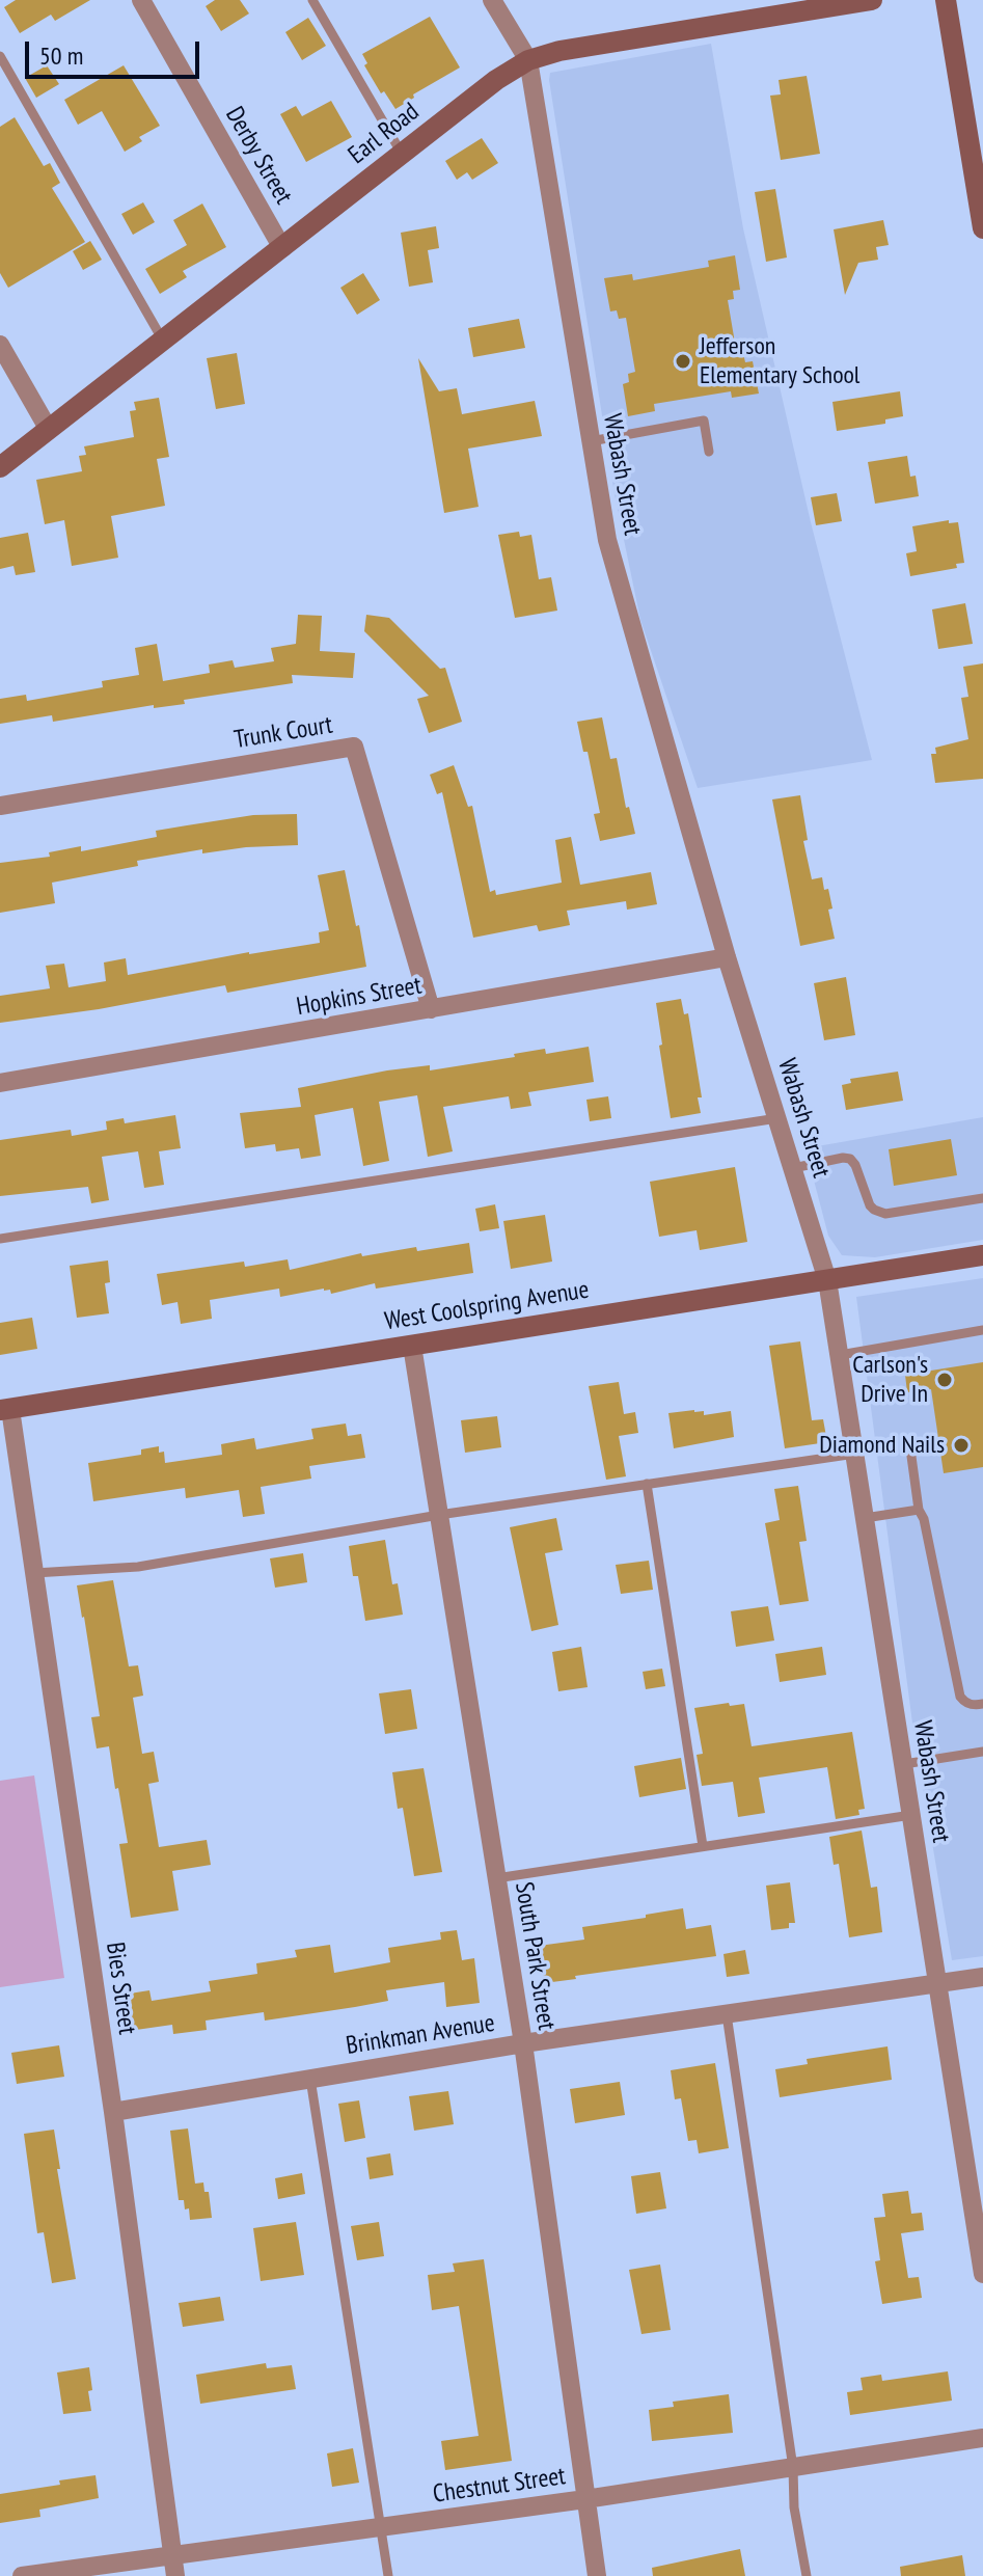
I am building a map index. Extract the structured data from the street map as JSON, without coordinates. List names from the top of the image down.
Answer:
{
  "streets": {
    "street": [
      "Earl Road",
      "Derby Street",
      "Wabash Street",
      "Trunk Court",
      "Hopkins Street",
      "West Coolspring Avenue",
      "South Park Street",
      "Bies Street",
      "Brinkman Avenue",
      "Chestnut Street"
    ]
  },
  "crossings": [
    ["Earl Road", "Derby Street"],
    ["Earl Road", "Wabash Street"],
    ["Wabash Street", "Hopkins Street"],
    ["Wabash Street", "West Coolspring Avenue"],
    ["Wabash Street", "Brinkman Avenue"],
    ["Trunk Court", "Hopkins Street"],
    ["West Coolspring Avenue", "South Park Street"],
    ["West Coolspring Avenue", "Bies Street"],
    ["South Park Street", "Brinkman Avenue"],
    ["South Park Street", "Chestnut Street"],
    ["Bies Street", "Brinkman Avenue"],
    ["Bies Street", "Chestnut Street"]
  ],
  "places": ["Jefferson Elementary School", "Carlson's Drive In", "Diamond Nails"],
  "scale_bar": "50 m"
}
